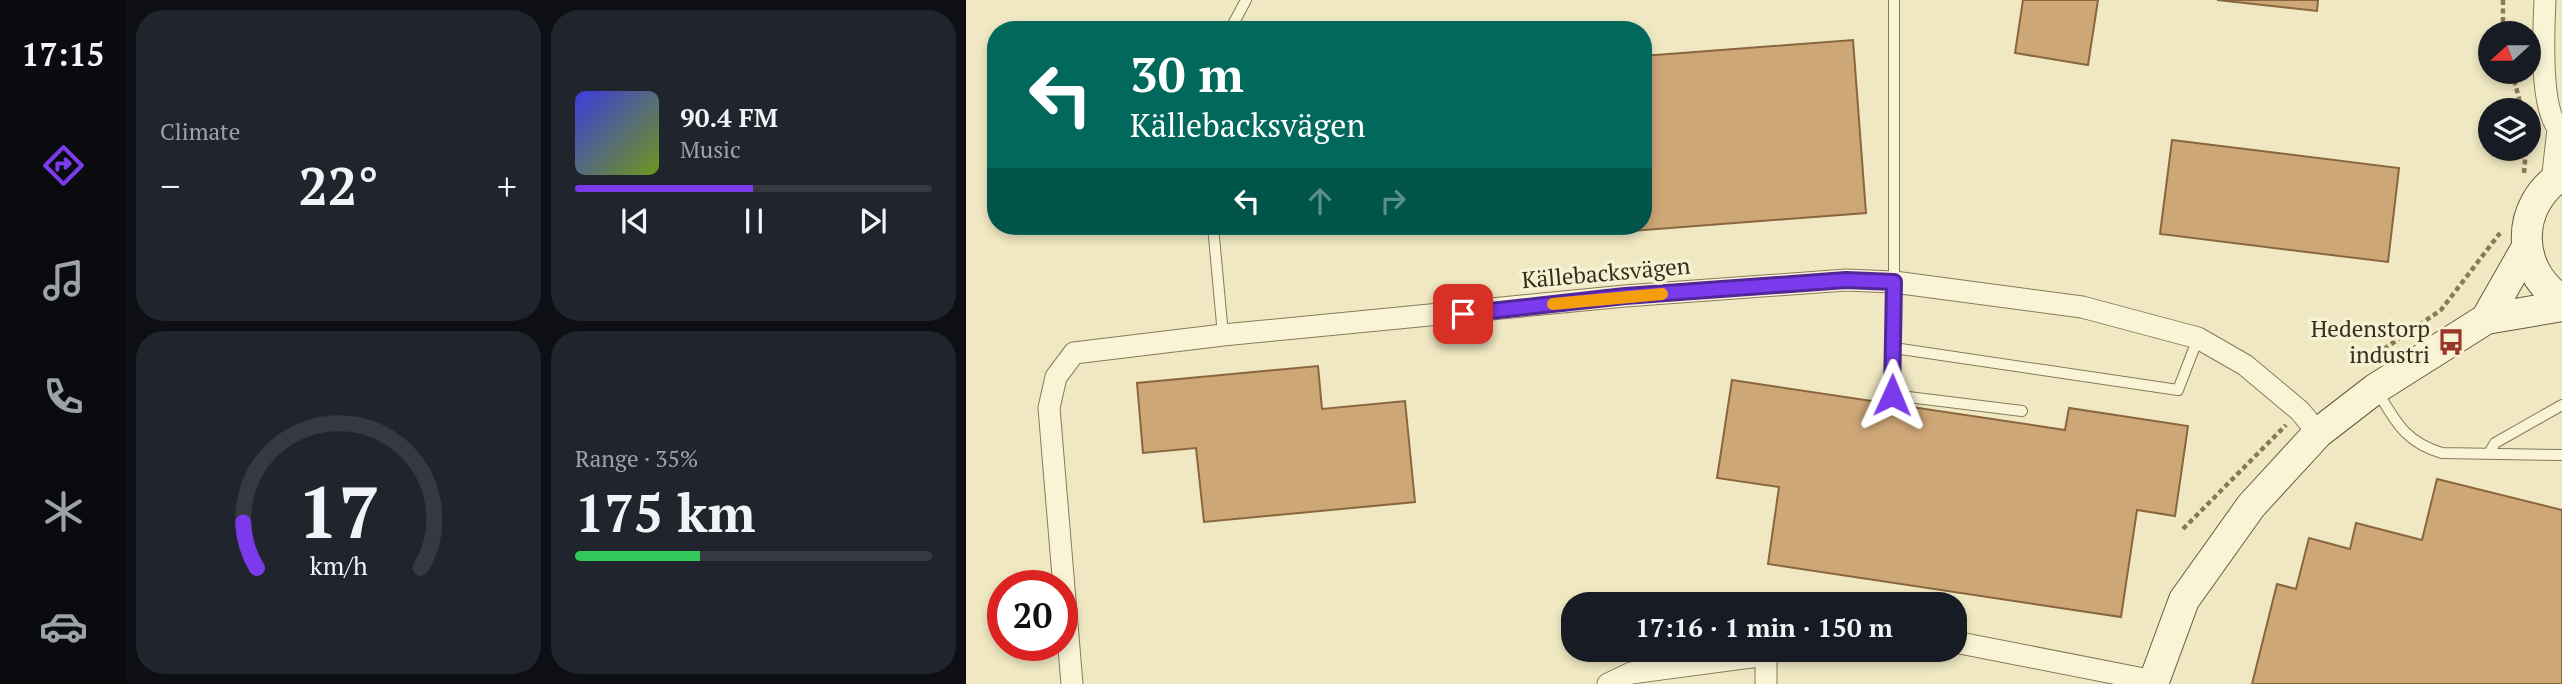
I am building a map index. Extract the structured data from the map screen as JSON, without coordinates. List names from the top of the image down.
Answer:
{
  "streets": {
    "street": ["Källebacksvägen"]
  },
  "places": {
    "bus stop": ["Hedenstorp industri"]
  },
  "north": "left",
  "page": {
    "tabs": "17:15",
    "tile": [
      "Climate",
      ["Range · 35%", "175 km"]
    ],
    "turn": ["30 m", "Källebacksvägen"],
    "song": ["90.4 FM", "Music"],
    "heat": ["−", "22°", "+"],
    "limit": "20",
    "trip": "17:16 · 1 min · 150 m",
    "gauge": ["17", "km/h"]
  }
}
